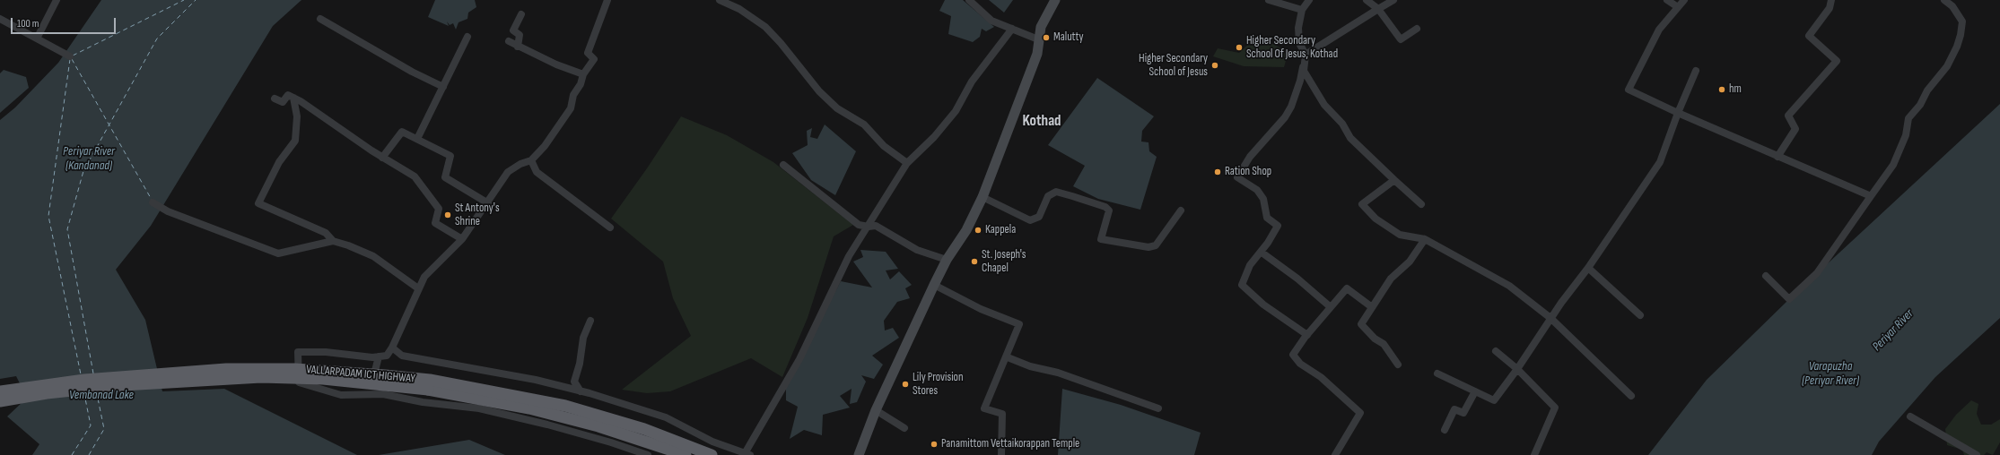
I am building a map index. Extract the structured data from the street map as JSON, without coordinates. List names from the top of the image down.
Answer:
{
  "streets": {
    "highway": ["VALLARPADAM ICT HIGHWAY"]
  },
  "districts": ["Kothad"],
  "water": [
    "Periyar River (Kandanad)",
    "Periyar River",
    "Varapuzha (Periyar River)",
    "Vembanad Lake"
  ],
  "places": [
    "Malutty",
    "Higher Secondary School Of Jesus, Kothad",
    "Higher Secondary School of Jesus",
    "hm",
    "Ration Shop",
    "St Antony's Shrine",
    "Kappela",
    "St. Joseph's Chapel",
    "Lily Provision Stores",
    "Panamittom Vettaikorappan Temple"
  ],
  "scale_bar": "100 m"
}
